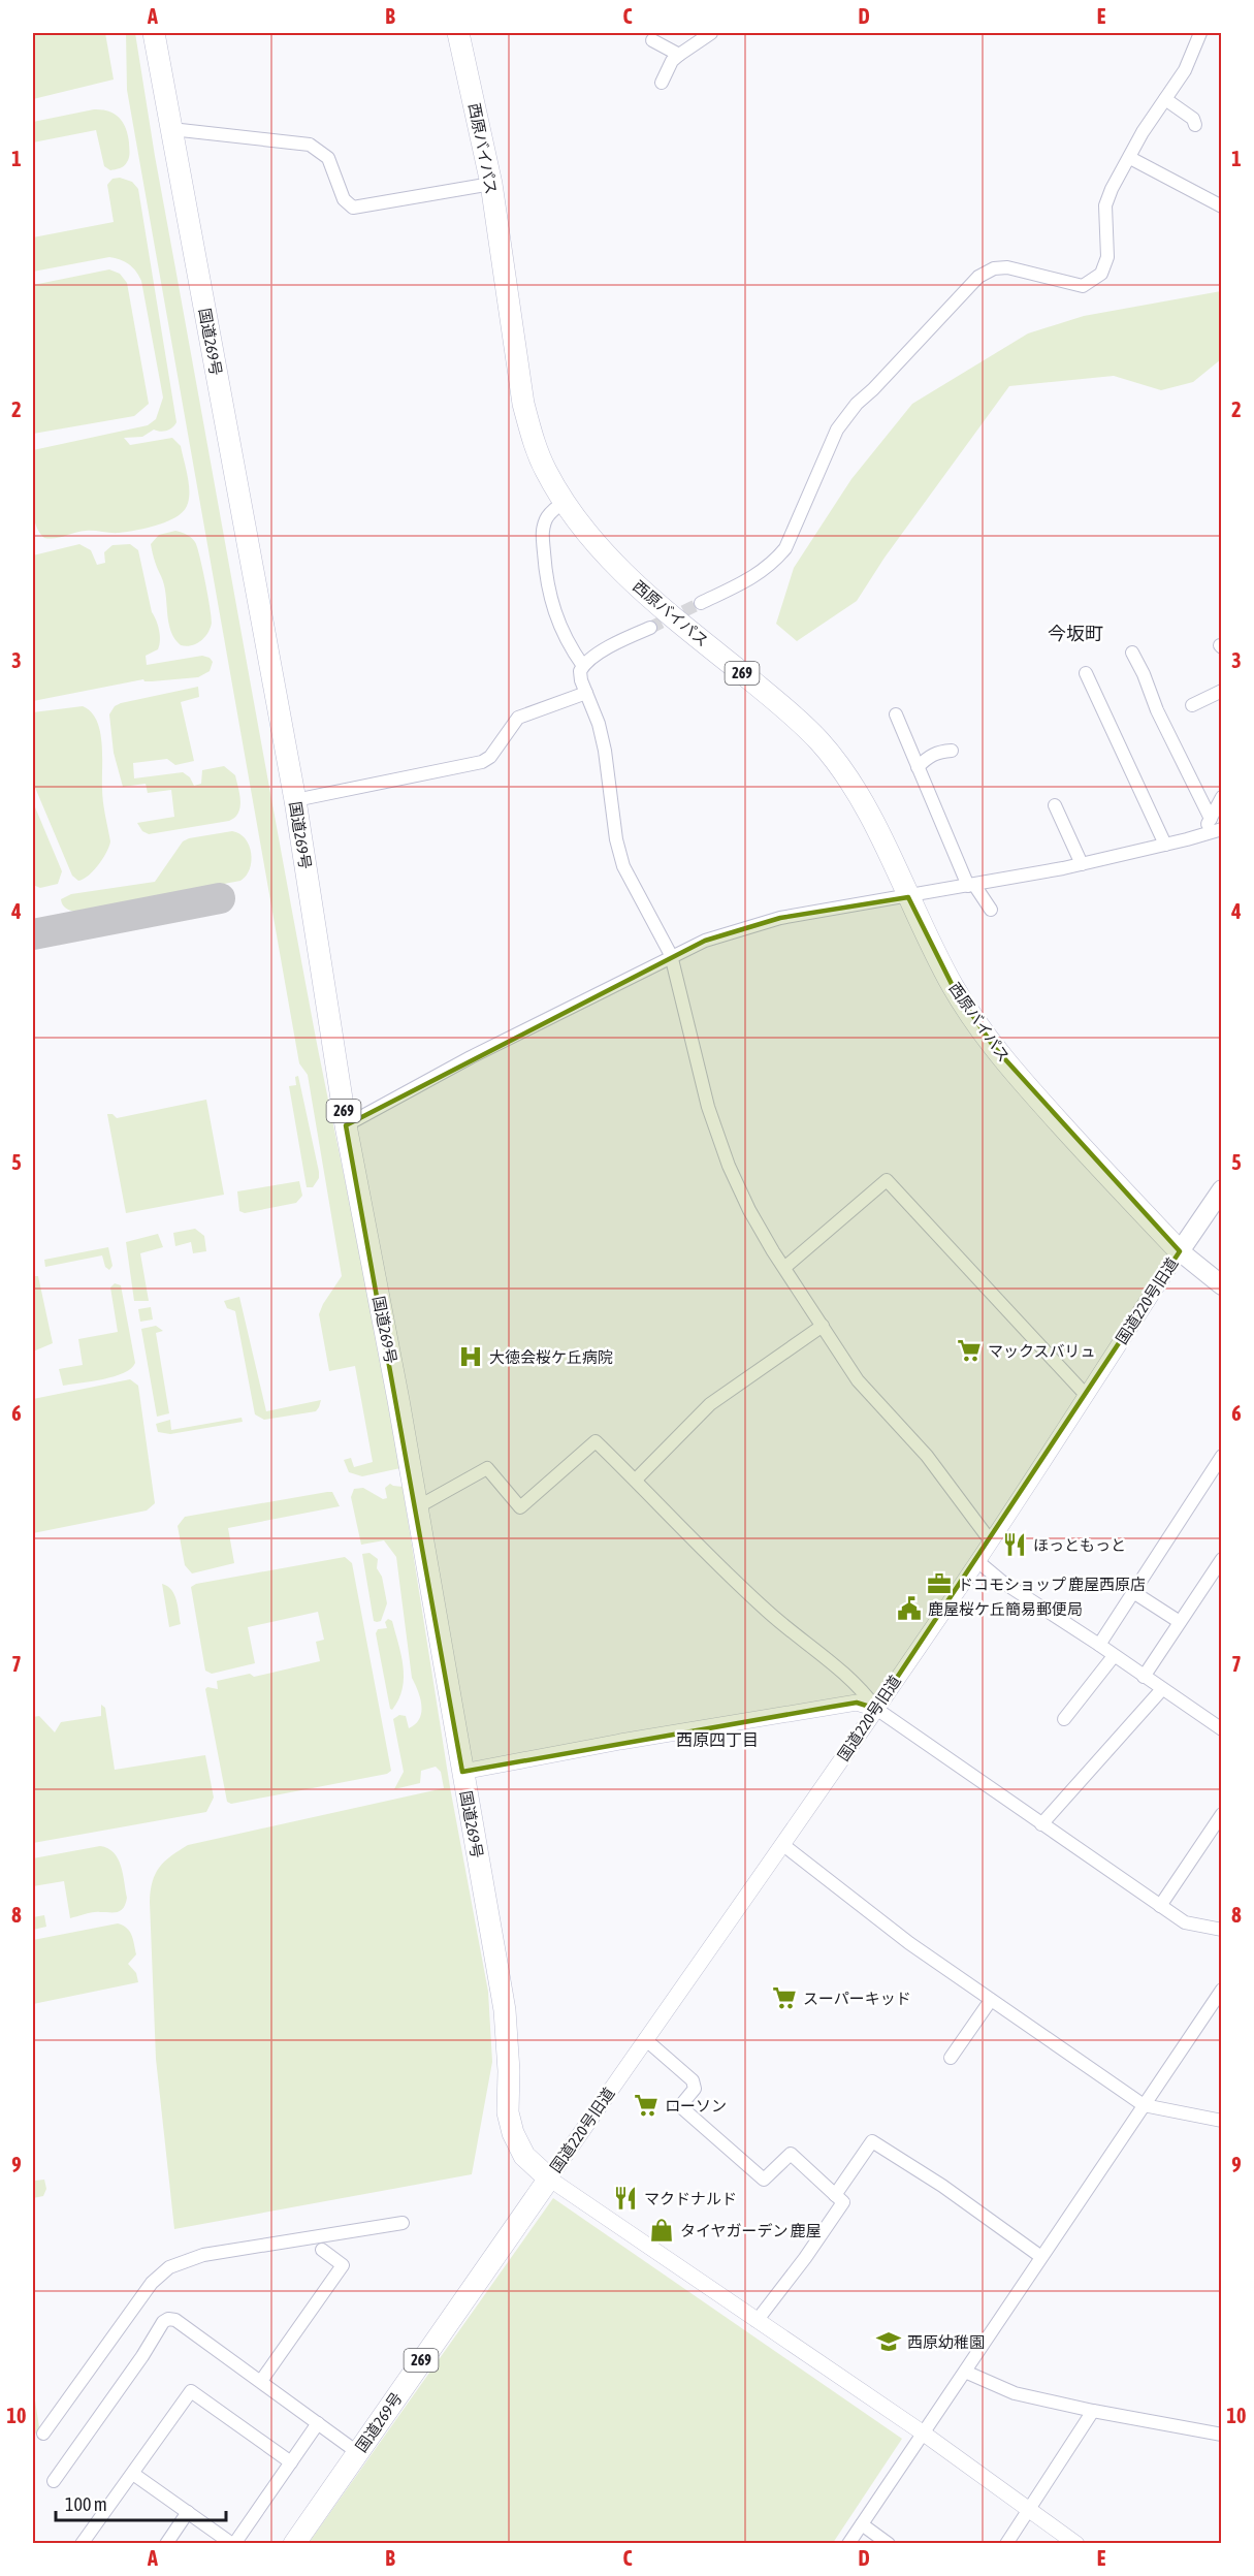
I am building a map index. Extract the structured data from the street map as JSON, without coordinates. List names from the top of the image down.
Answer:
{
  "streets": {
    "highway": ["西原バイパス", "国道269号", "269"],
    "street": ["国道220号旧道"]
  },
  "crossings": [
    ["西原バイパス", "国道220号旧道"],
    ["国道269号", "国道220号旧道"]
  ],
  "districts": ["今坂町", "西原四丁目"],
  "places": {
    "supermarket": ["マックスバリュ", "スーパーキッド", "ローソン"],
    "hospital": ["大徳会桜ケ丘病院"],
    "restaurant": ["ほっともっと", "マクドナルド"],
    "office": ["ドコモショップ 鹿屋西原店"],
    "public building": ["鹿屋桜ケ丘簡易郵便局"],
    "shop": ["タイヤガーデン 鹿屋"],
    "school or university": ["西原幼稚園"]
  },
  "scale_bar": "100 m",
  "grid": {
    "columns": [
      "A",
      "B",
      "C",
      "D",
      "E"
    ],
    "rows": [
      "1",
      "2",
      "3",
      "4",
      "5",
      "6",
      "7",
      "8",
      "9",
      "10"
    ]
  }
}
